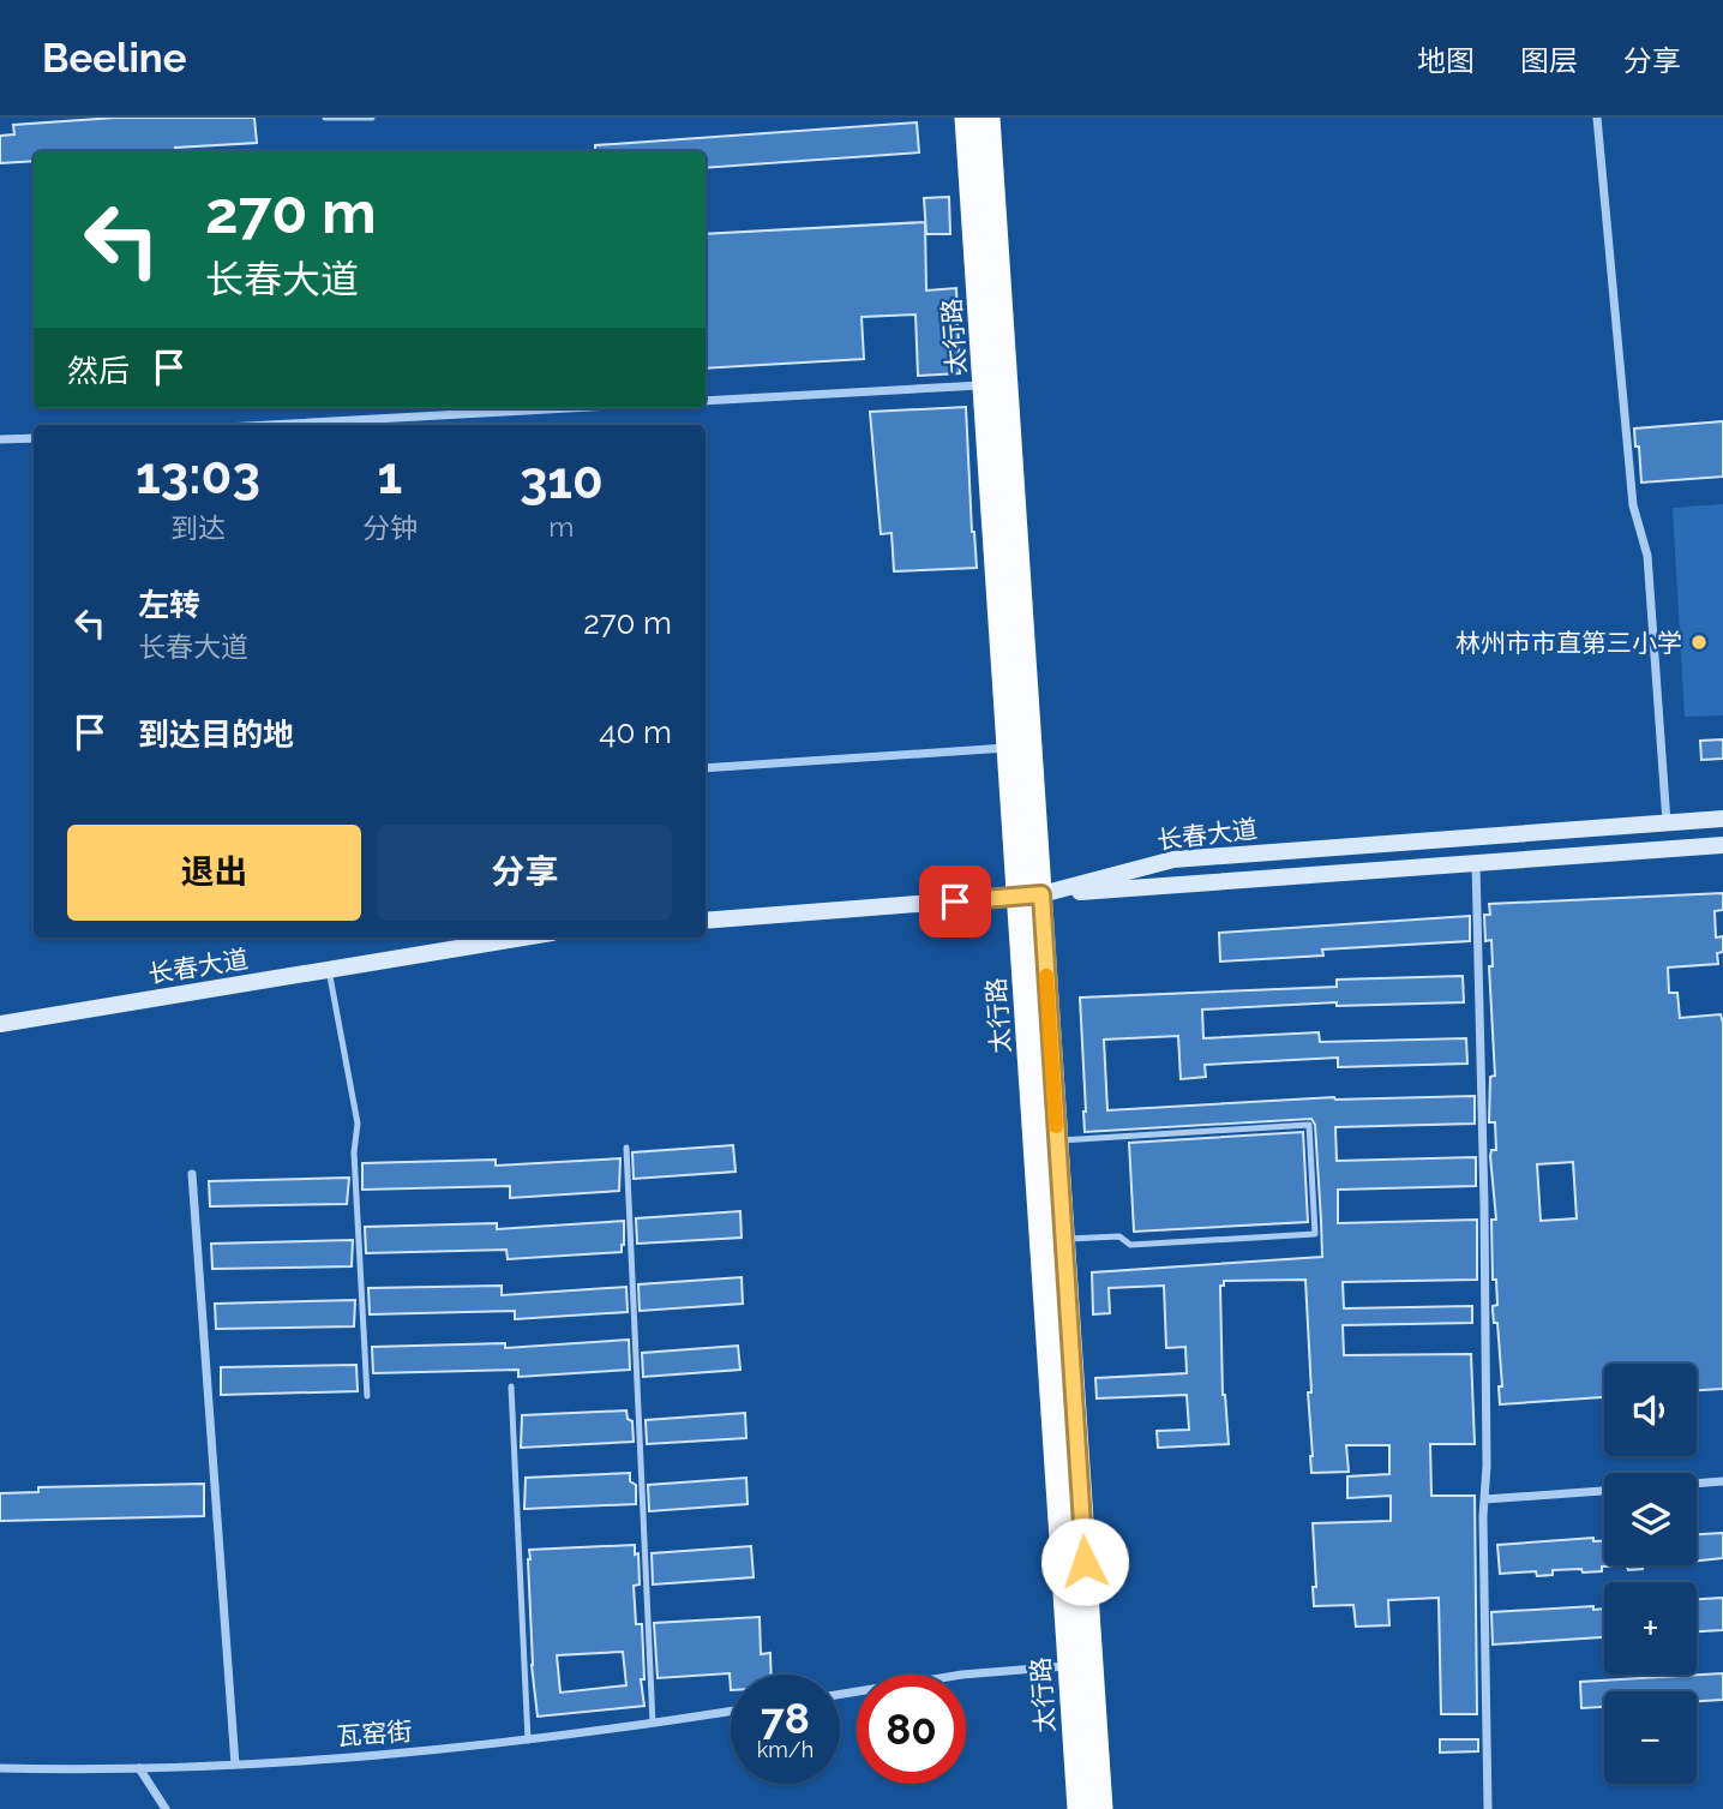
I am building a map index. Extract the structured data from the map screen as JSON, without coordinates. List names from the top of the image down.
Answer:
{
  "streets": {
    "highway": ["太行路"],
    "main road": ["长春大道"],
    "street": ["瓦窑街"]
  },
  "crossings": [
    ["太行路", "长春大道"]
  ],
  "places": ["林州市市直第三小学"],
  "page": {
    "header": "Beeline",
    "nav": ["地图", "图层", "分享"],
    "turn": ["270 m", "长春大道"],
    "then": "然后",
    "eta": [
      "13:03",
      "到达",
      "1",
      "分钟",
      "310",
      "m"
    ],
    "list": [
      {
        "name": "左转",
        "note": "长春大道",
        "value": "270 m"
      },
      {
        "name": "到达目的地",
        "value": "40 m"
      }
    ],
    "buttons": ["退出", "分享"],
    "map_buttons": ["+", "−"],
    "speed": "78 km/h",
    "limit": "80"
  }
}
